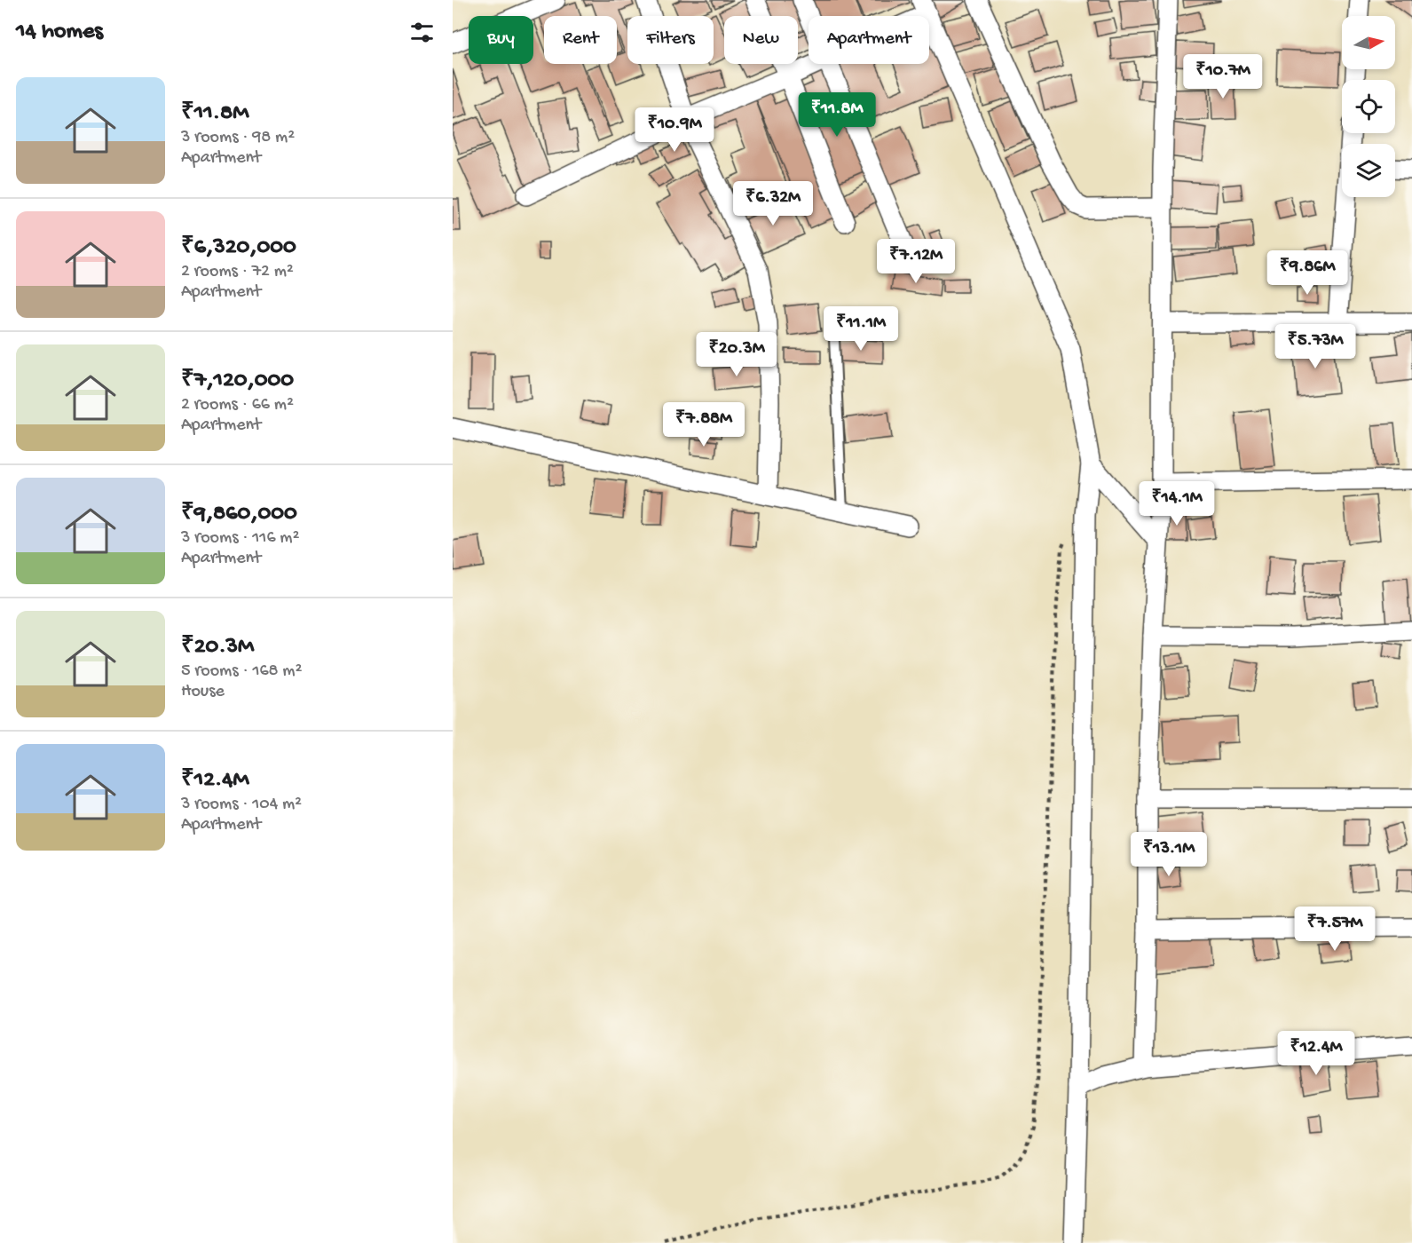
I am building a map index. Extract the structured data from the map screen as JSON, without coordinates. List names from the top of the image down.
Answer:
{
  "north": "right",
  "page": {
    "heading": "14 homes",
    "chip": [
      "Buy",
      "Rent",
      "Filters",
      "New",
      "Apartment"
    ],
    "price": [
      "₹10.7M",
      "₹11.8M",
      "₹10.9M",
      "₹6.32M",
      "₹7.12M",
      "₹9.86M",
      "₹11.1M",
      "₹5.73M",
      "₹20.3M",
      "₹7.88M",
      "₹14.1M",
      "₹13.1M",
      "₹7.57M",
      "₹12.4M"
    ],
    "list": [
      {
        "name": "₹11.8M",
        "note": "3 rooms · 98 m² · Apartment"
      },
      {
        "name": "₹6,320,000",
        "note": "2 rooms · 72 m² · Apartment"
      },
      {
        "name": "₹7,120,000",
        "note": "2 rooms · 66 m² · Apartment"
      },
      {
        "name": "₹9,860,000",
        "note": "3 rooms · 116 m² · Apartment"
      },
      {
        "name": "₹20.3M",
        "note": "5 rooms · 168 m² · House"
      },
      {
        "name": "₹12.4M",
        "note": "3 rooms · 104 m² · Apartment"
      }
    ]
  }
}
